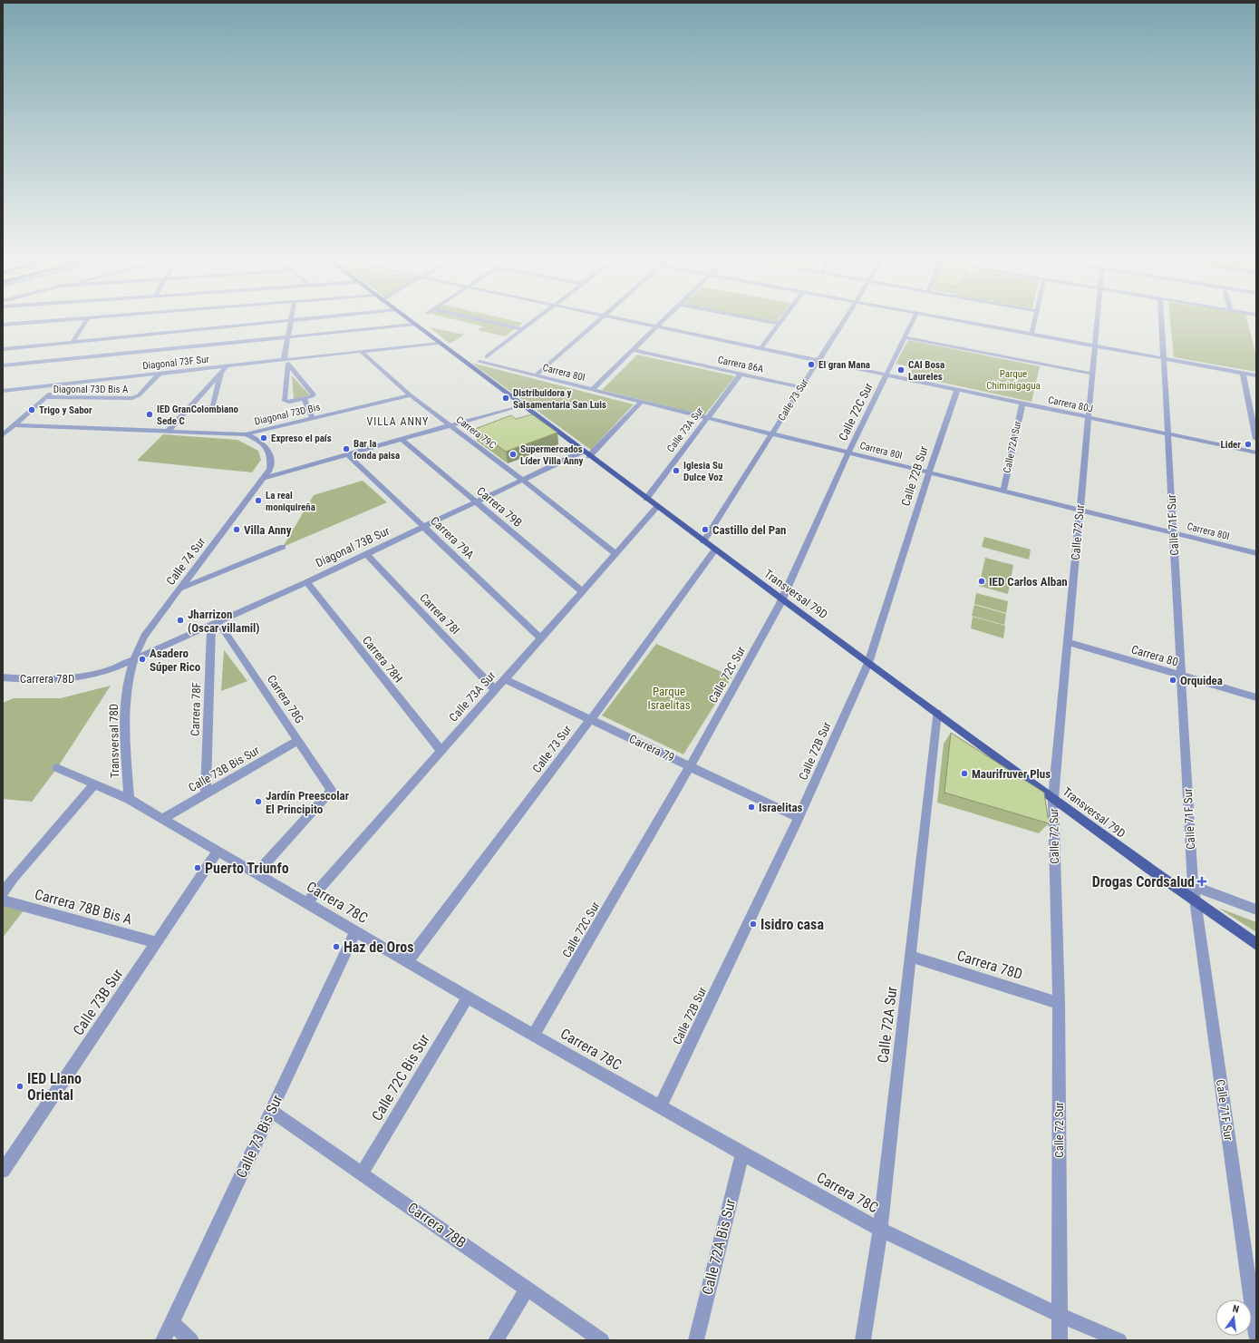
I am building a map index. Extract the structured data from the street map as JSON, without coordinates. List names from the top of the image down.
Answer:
{
  "streets": {
    "main road": ["Transversal 79D"],
    "street": [
      "Diagonal 73F Sur",
      "Carrera 86A",
      "Carrera 80I",
      "Diagonal 73D Bis A",
      "Calle 73 Sur",
      "Carrera 80J",
      "Calle 72C Sur",
      "Diagonal 73D Bis",
      "Calle 73A Sur",
      "Carrera 79C",
      "Calle 72A Sur",
      "Calle 72B Sur",
      "Carrera 79B",
      "Calle 71F Sur",
      "Calle 72 Sur",
      "Carrera 79A",
      "Diagonal 73B Sur",
      "Calle 74 Sur",
      "Carrera 78I",
      "Carrera 80",
      "Carrera 78H",
      "Carrera 78D",
      "Carrera 78G",
      "Carrera 78F",
      "Transversal 78D",
      "Carrera 79",
      "Calle 73B Bis Sur",
      "Carrera 78C",
      "Carrera 78B Bis A",
      "Calle 73B Sur",
      "Calle 72C Bis Sur",
      "Calle 73 Bis Sur",
      "Carrera 78B",
      "Calle 72A Bis Sur"
    ]
  },
  "crossings": [
    ["Diagonal 73F Sur", "Diagonal 73D Bis A"],
    ["Diagonal 73F Sur", "Carrera 79C"],
    ["Diagonal 73F Sur", "Transversal 79D"],
    ["Carrera 86A", "Calle 73 Sur"],
    ["Carrera 86A", "Calle 73A Sur"],
    ["Carrera 80I", "Calle 73 Sur"],
    ["Carrera 80I", "Calle 72C Sur"],
    ["Carrera 80I", "Calle 73A Sur"],
    ["Carrera 80I", "Calle 72A Sur"],
    ["Carrera 80I", "Calle 72B Sur"],
    ["Carrera 80I", "Calle 71F Sur"],
    ["Carrera 80I", "Calle 72 Sur"],
    ["Carrera 80I", "Diagonal 73B Sur"],
    ["Calle 73 Sur", "Carrera 80J"],
    ["Calle 73 Sur", "Transversal 79D"],
    ["Calle 73 Sur", "Carrera 79"],
    ["Calle 73 Sur", "Carrera 78C"],
    ["Carrera 80J", "Calle 72C Sur"],
    ["Carrera 80J", "Calle 72A Sur"],
    ["Carrera 80J", "Calle 72B Sur"],
    ["Carrera 80J", "Calle 71F Sur"],
    ["Carrera 80J", "Calle 72 Sur"],
    ["Calle 72C Sur", "Transversal 79D"],
    ["Calle 72C Sur", "Carrera 79"],
    ["Calle 72C Sur", "Carrera 78C"],
    ["Diagonal 73D Bis", "Carrera 79C"],
    ["Diagonal 73D Bis", "Calle 74 Sur"],
    ["Calle 73A Sur", "Carrera 79C"],
    ["Calle 73A Sur", "Carrera 79B"],
    ["Calle 73A Sur", "Carrera 79A"],
    ["Calle 73A Sur", "Transversal 79D"],
    ["Calle 73A Sur", "Carrera 78I"],
    ["Calle 73A Sur", "Carrera 78H"],
    ["Calle 73A Sur", "Carrera 79"],
    ["Calle 73A Sur", "Carrera 78C"],
    ["Carrera 79C", "Diagonal 73B Sur"],
    ["Calle 72A Sur", "Transversal 79D"],
    ["Calle 72A Sur", "Carrera 78D"],
    ["Calle 72A Sur", "Carrera 78C"],
    ["Calle 72B Sur", "Transversal 79D"],
    ["Calle 72B Sur", "Carrera 79"],
    ["Calle 72B Sur", "Carrera 78C"],
    ["Carrera 79B", "Diagonal 73B Sur"],
    ["Calle 71F Sur", "Transversal 79D"],
    ["Calle 71F Sur", "Carrera 80"],
    ["Calle 72 Sur", "Transversal 79D"],
    ["Calle 72 Sur", "Carrera 80"],
    ["Calle 72 Sur", "Carrera 78D"],
    ["Calle 72 Sur", "Carrera 78C"],
    ["Carrera 79A", "Diagonal 73B Sur"],
    ["Diagonal 73B Sur", "Calle 74 Sur"],
    ["Diagonal 73B Sur", "Transversal 79D"],
    ["Diagonal 73B Sur", "Carrera 78I"],
    ["Diagonal 73B Sur", "Carrera 78H"],
    ["Diagonal 73B Sur", "Carrera 78D"],
    ["Diagonal 73B Sur", "Carrera 78G"],
    ["Diagonal 73B Sur", "Carrera 78F"],
    ["Diagonal 73B Sur", "Transversal 78D"],
    ["Calle 74 Sur", "Carrera 78D"],
    ["Calle 74 Sur", "Transversal 78D"],
    ["Carrera 78D", "Transversal 78D"],
    ["Carrera 78G", "Carrera 78F"],
    ["Carrera 78G", "Calle 73B Bis Sur"],
    ["Carrera 78G", "Carrera 78C"],
    ["Carrera 78F", "Calle 73B Bis Sur"],
    ["Transversal 78D", "Carrera 78C"],
    ["Calle 73B Bis Sur", "Carrera 78C"],
    ["Carrera 78C", "Calle 73B Sur"],
    ["Carrera 78C", "Calle 72C Bis Sur"],
    ["Carrera 78C", "Calle 73 Bis Sur"],
    ["Carrera 78C", "Calle 72A Bis Sur"],
    ["Carrera 78B Bis A", "Calle 73B Sur"],
    ["Calle 72C Bis Sur", "Carrera 78B"],
    ["Calle 73 Bis Sur", "Carrera 78B"]
  ],
  "districts": ["VILLA ANNY"],
  "parks": ["Parque Chiminigagua", "Parque Israelitas"],
  "places": {
    "other": [
      "El gran Mana",
      "CAI Bosa Laureles",
      "Distribuidora y Salsamentaria San Luis",
      "Trigo y Sabor",
      "IED GranColombiano Sede C",
      "Expreso el país",
      "Lider",
      "Bar la fonda paisa",
      "Supermercados Líder Villa Anny",
      "Iglesia Su Dulce Voz",
      "La real moniquireña",
      "Villa Anny",
      "Castillo del Pan",
      "IED Carlos Alban",
      "Jharrizon (Oscar villamil)",
      "Asadero Súper Rico",
      "Orquidea",
      "Maurifruver Plus",
      "Jardín Preescolar El Principito",
      "Israelitas",
      "Puerto Triunfo",
      "Isidro casa",
      "Haz de Oros",
      "IED Llano Oriental"
    ],
    "health": ["Drogas Cordsalud"]
  },
  "north": "top"
}
